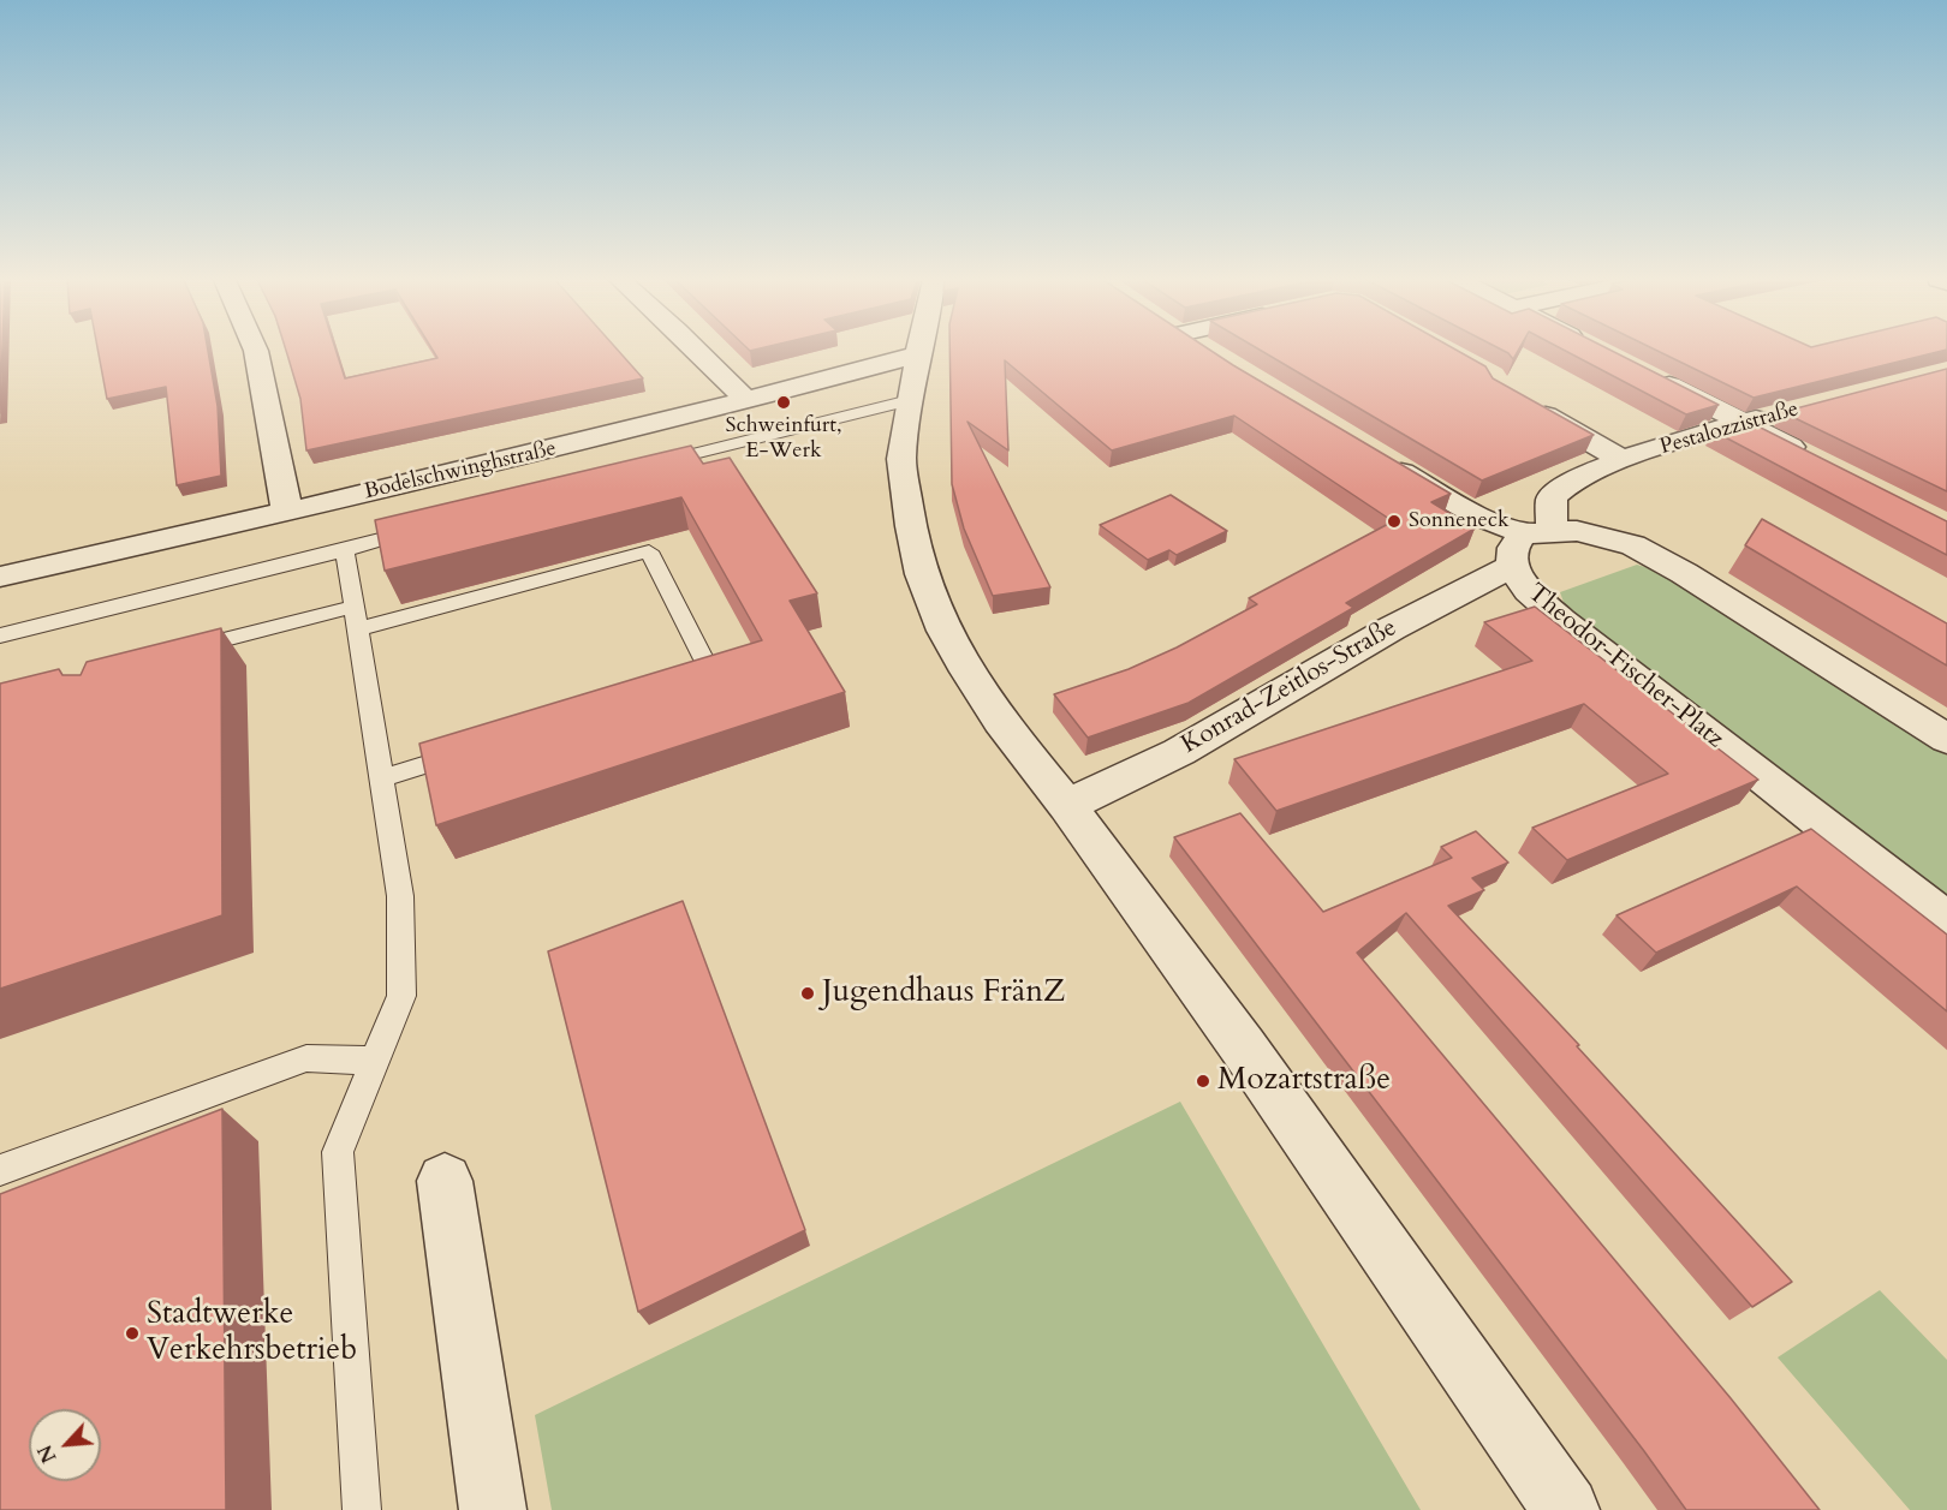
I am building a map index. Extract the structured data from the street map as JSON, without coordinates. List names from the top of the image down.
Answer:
{
  "streets": {
    "street": [
      "Pestalozzistraße",
      "Bodelschwinghstraße",
      "Theodor-Fischer-Platz",
      "Konrad-Zeitlos-Straße"
    ]
  },
  "crossings": [
    ["Pestalozzistraße", "Theodor-Fischer-Platz"],
    ["Pestalozzistraße", "Konrad-Zeitlos-Straße"],
    ["Theodor-Fischer-Platz", "Konrad-Zeitlos-Straße"]
  ],
  "places": [
    "Schweinfurt, E-Werk",
    "Sonneneck",
    "Jugendhaus FränZ",
    "Mozartstraße",
    "Stadtwerke Verkehrsbetrieb"
  ],
  "north": "bottom left"
}
